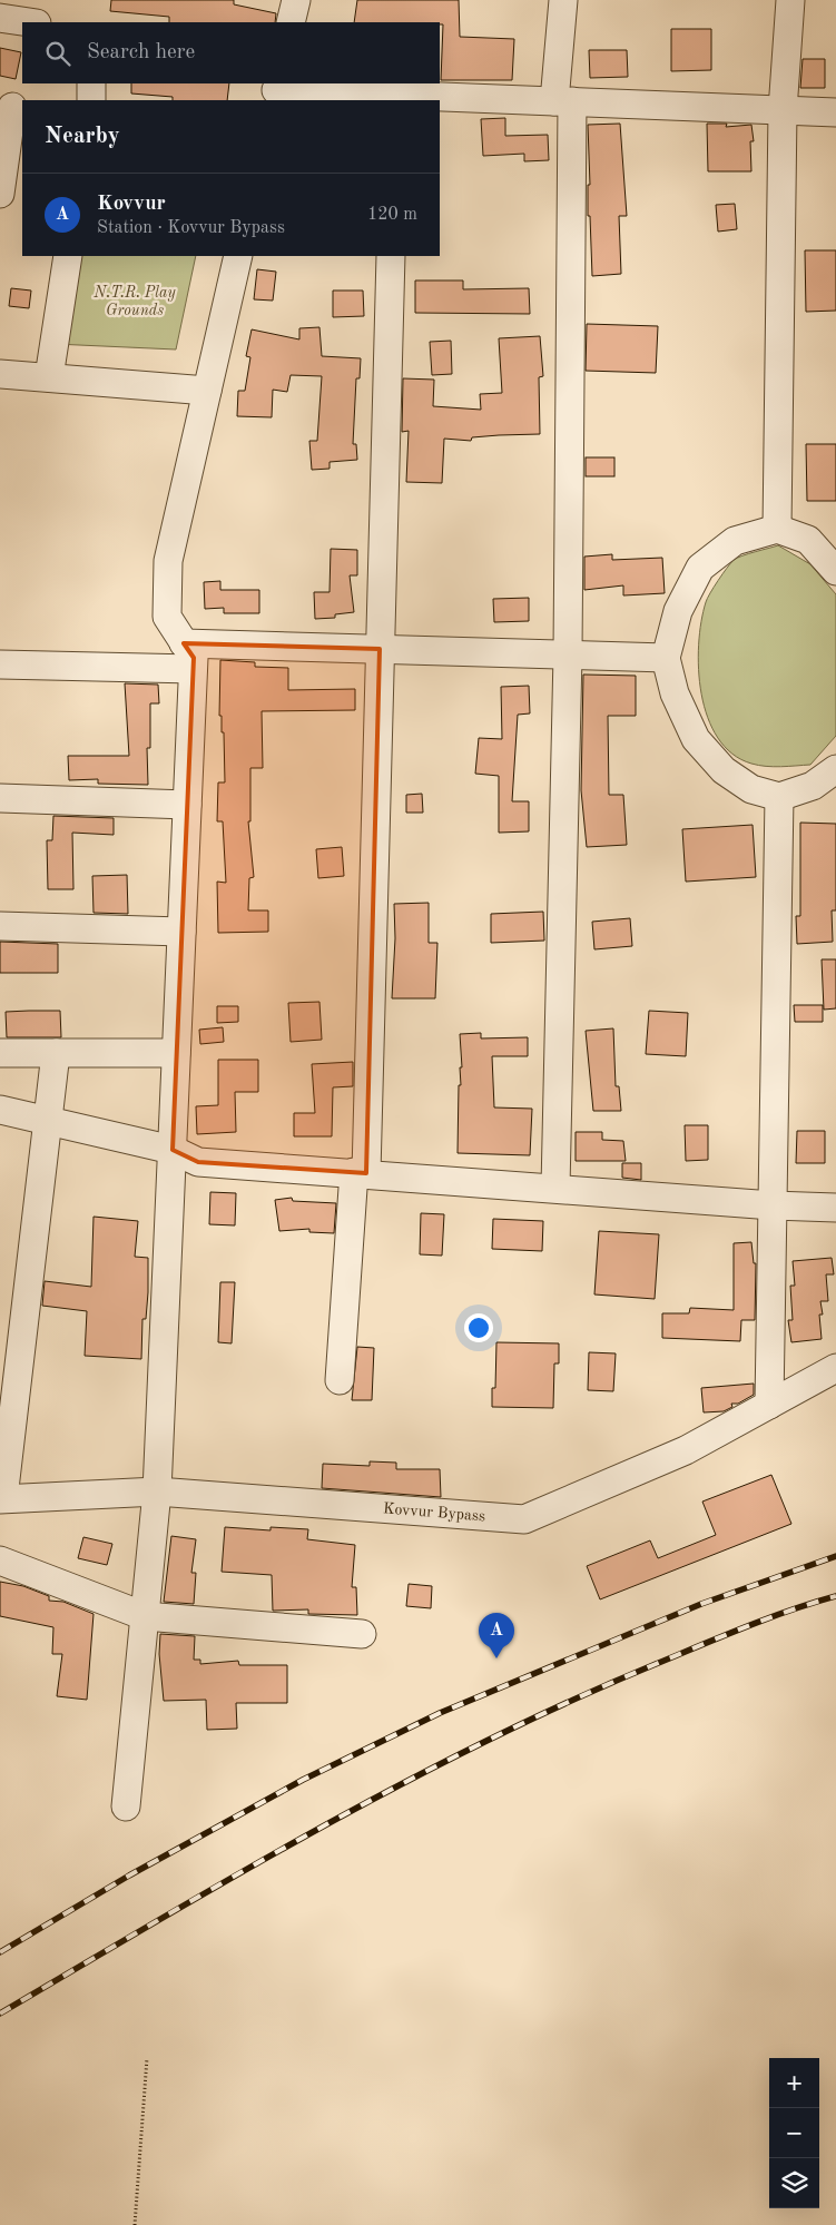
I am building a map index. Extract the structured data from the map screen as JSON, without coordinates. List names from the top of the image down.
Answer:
{
  "streets": {
    "street": ["Kovvur Bypass"]
  },
  "parks": ["N.T.R. Play Grounds"],
  "page": {
    "search": "Search here",
    "heading": "Nearby",
    "list": [
      {
        "mark": "A",
        "name": "Kovvur",
        "note": "Station · Kovvur Bypass",
        "value": "120 m"
      }
    ],
    "pins": "A",
    "map_buttons": ["+", "−"]
  }
}
